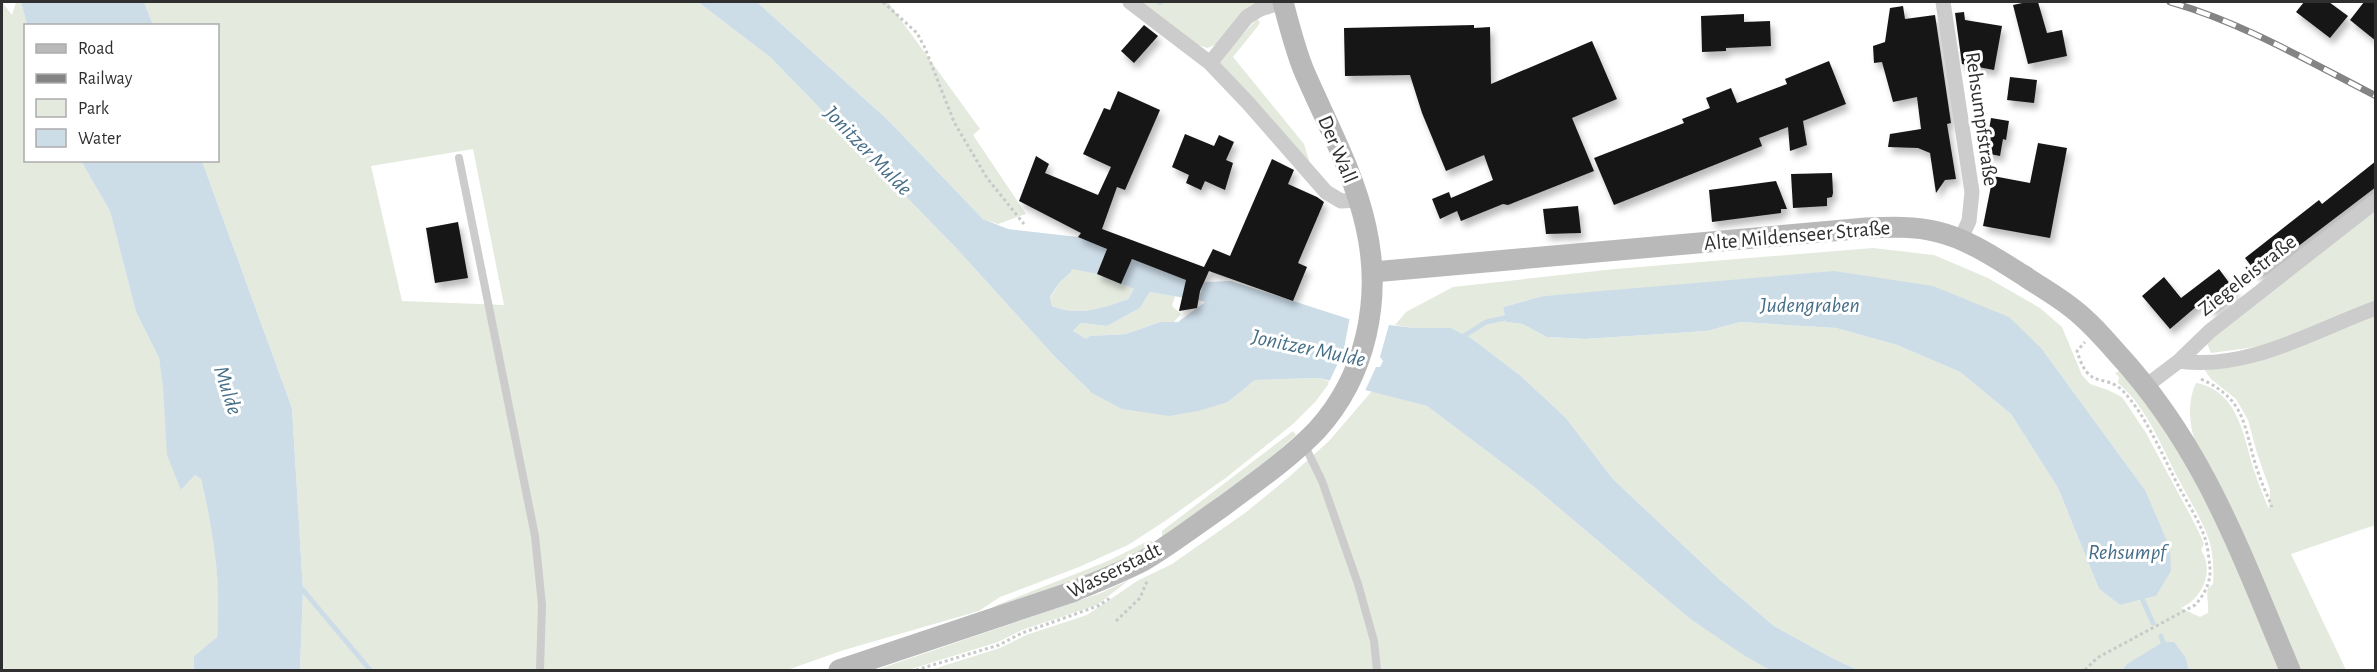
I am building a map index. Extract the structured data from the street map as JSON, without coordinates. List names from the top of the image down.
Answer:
{
  "streets": {
    "main road": ["Der Wall", "Alte Mildenseer Straße", "Wasserstadt"],
    "street": ["Rehsumpfstraße", "Ziegeleistraße"]
  },
  "crossings": [
    ["Rehsumpfstraße", "Alte Mildenseer Straße"],
    ["Der Wall", "Alte Mildenseer Straße"],
    ["Der Wall", "Wasserstadt"],
    ["Alte Mildenseer Straße", "Ziegeleistraße"]
  ],
  "water": [
    "Jonitzer Mulde",
    "Judengraben",
    "Mulde",
    "Rehsumpf"
  ],
  "legend": [
    "Road",
    "Railway",
    "Park",
    "Water"
  ]
}
